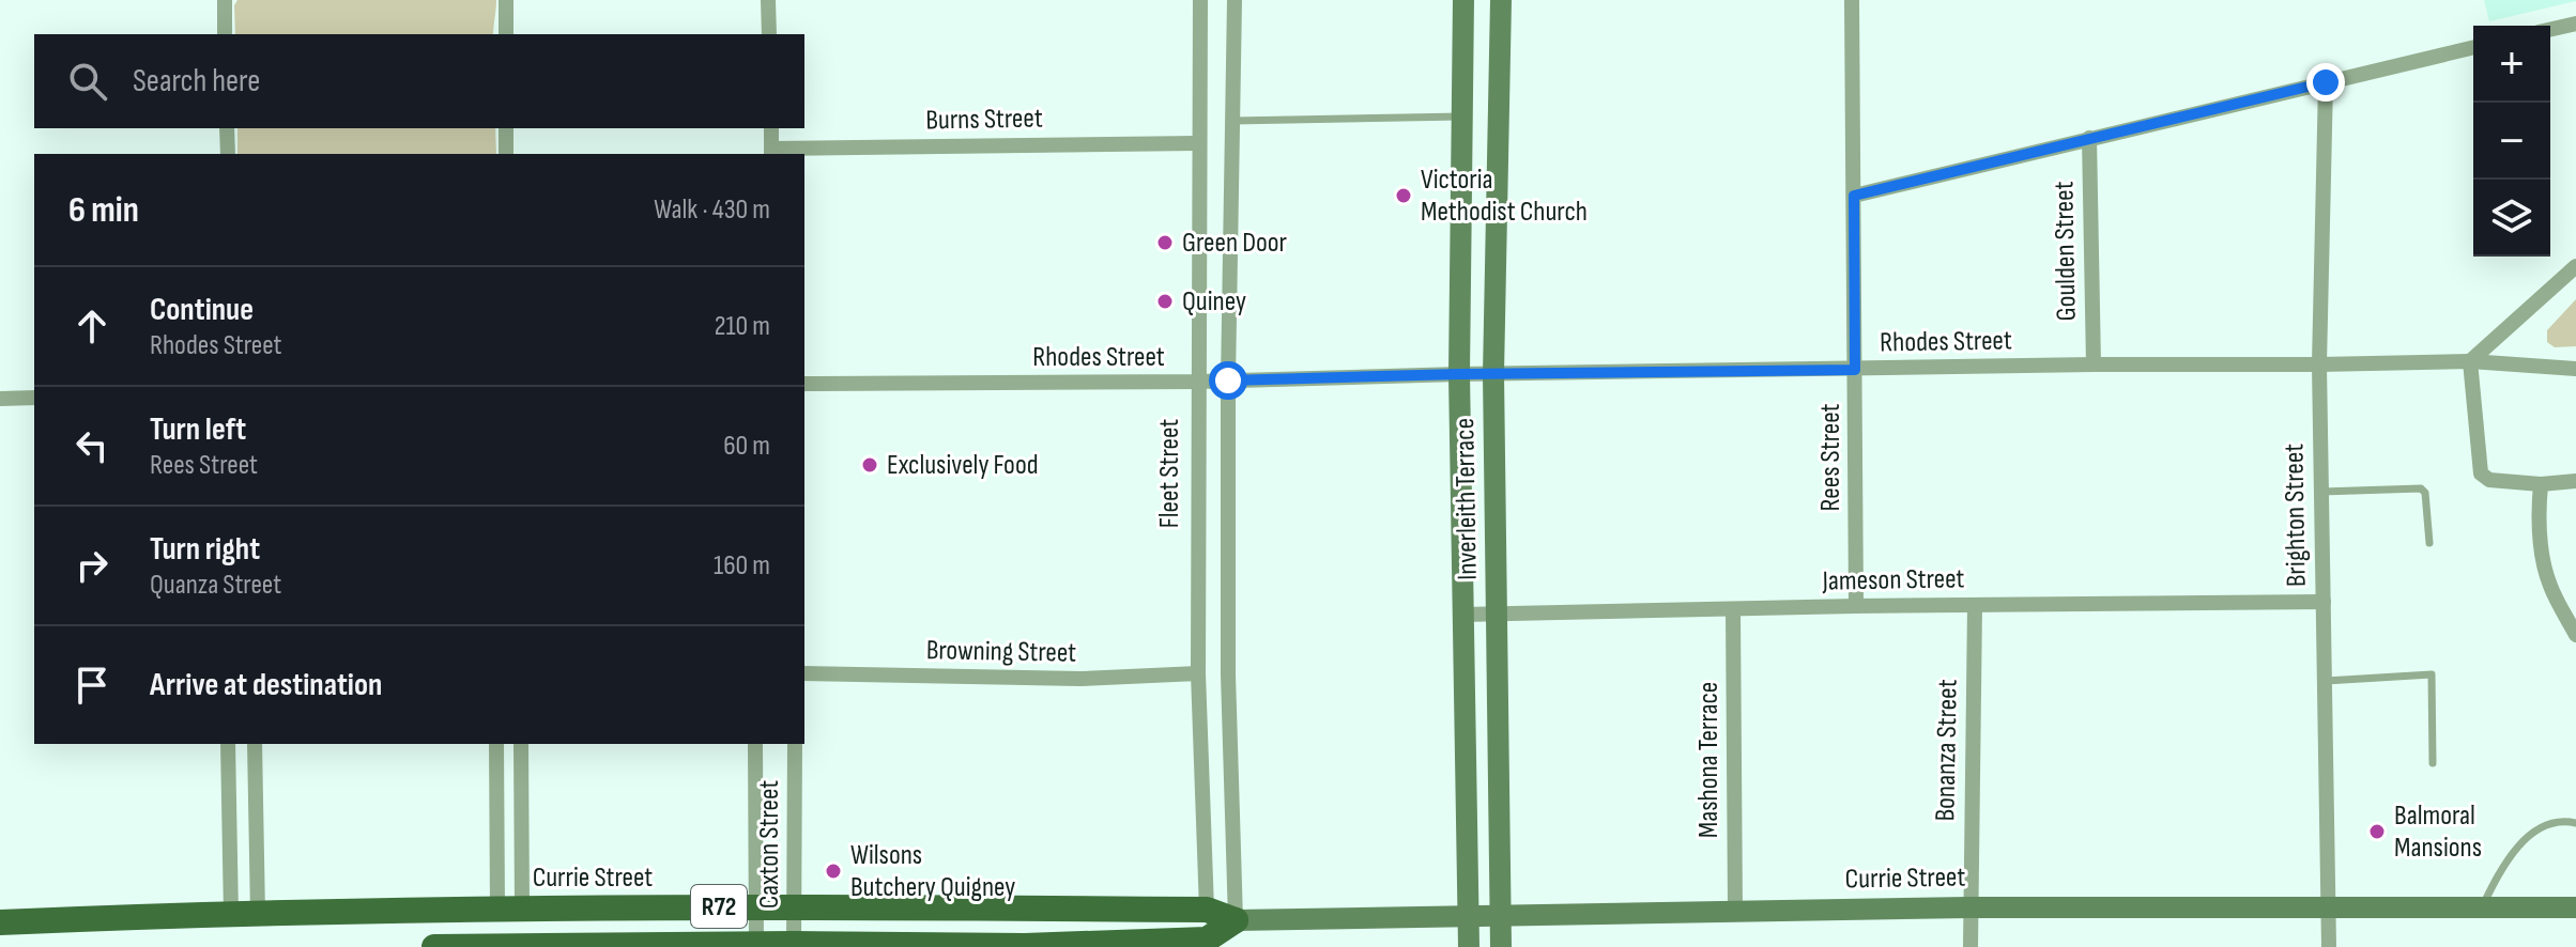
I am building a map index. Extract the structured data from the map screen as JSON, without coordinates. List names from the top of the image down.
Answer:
{
  "streets": {
    "main road": ["Fleet Street", "Currie Street", "R72"],
    "street": [
      "Burns Street",
      "Goulden Street",
      "Rhodes Street",
      "Rees Street",
      "Inverleith Terrace",
      "Brighton Street",
      "Jameson Street",
      "Browning Street",
      "Bonanza Street",
      "Mashona Terrace",
      "Caxton Street"
    ]
  },
  "crossings": [
    ["Burns Street", "Fleet Street"],
    ["Goulden Street", "Rhodes Street"],
    ["Rhodes Street", "Rees Street"],
    ["Rhodes Street", "Fleet Street"],
    ["Rhodes Street", "Inverleith Terrace"],
    ["Rhodes Street", "Brighton Street"],
    ["Rees Street", "Jameson Street"],
    ["Fleet Street", "Browning Street"],
    ["Fleet Street", "Currie Street"],
    ["Fleet Street", "R72"],
    ["Inverleith Terrace", "Jameson Street"],
    ["Inverleith Terrace", "Currie Street"],
    ["Brighton Street", "Jameson Street"],
    ["Brighton Street", "Currie Street"],
    ["Jameson Street", "Bonanza Street"],
    ["Jameson Street", "Mashona Terrace"],
    ["Bonanza Street", "Currie Street"],
    ["Mashona Terrace", "Currie Street"],
    ["Caxton Street", "Currie Street"],
    ["Caxton Street", "R72"]
  ],
  "places": [
    "Victoria Methodist Church",
    "Green Door",
    "Quiney",
    "Exclusively Food",
    "Balmoral Mansions",
    "Wilsons Butchery Quigney"
  ],
  "page": {
    "map_buttons": ["+", "−"],
    "search": "Search here",
    "heading": ["6 min", "Walk · 430 m"],
    "list": [
      ["Continue", "Rhodes Street", "210 m"],
      ["Turn left", "Rees Street", "60 m"],
      ["Turn right", "Quanza Street", "160 m"],
      "Arrive at destination"
    ]
  }
}
